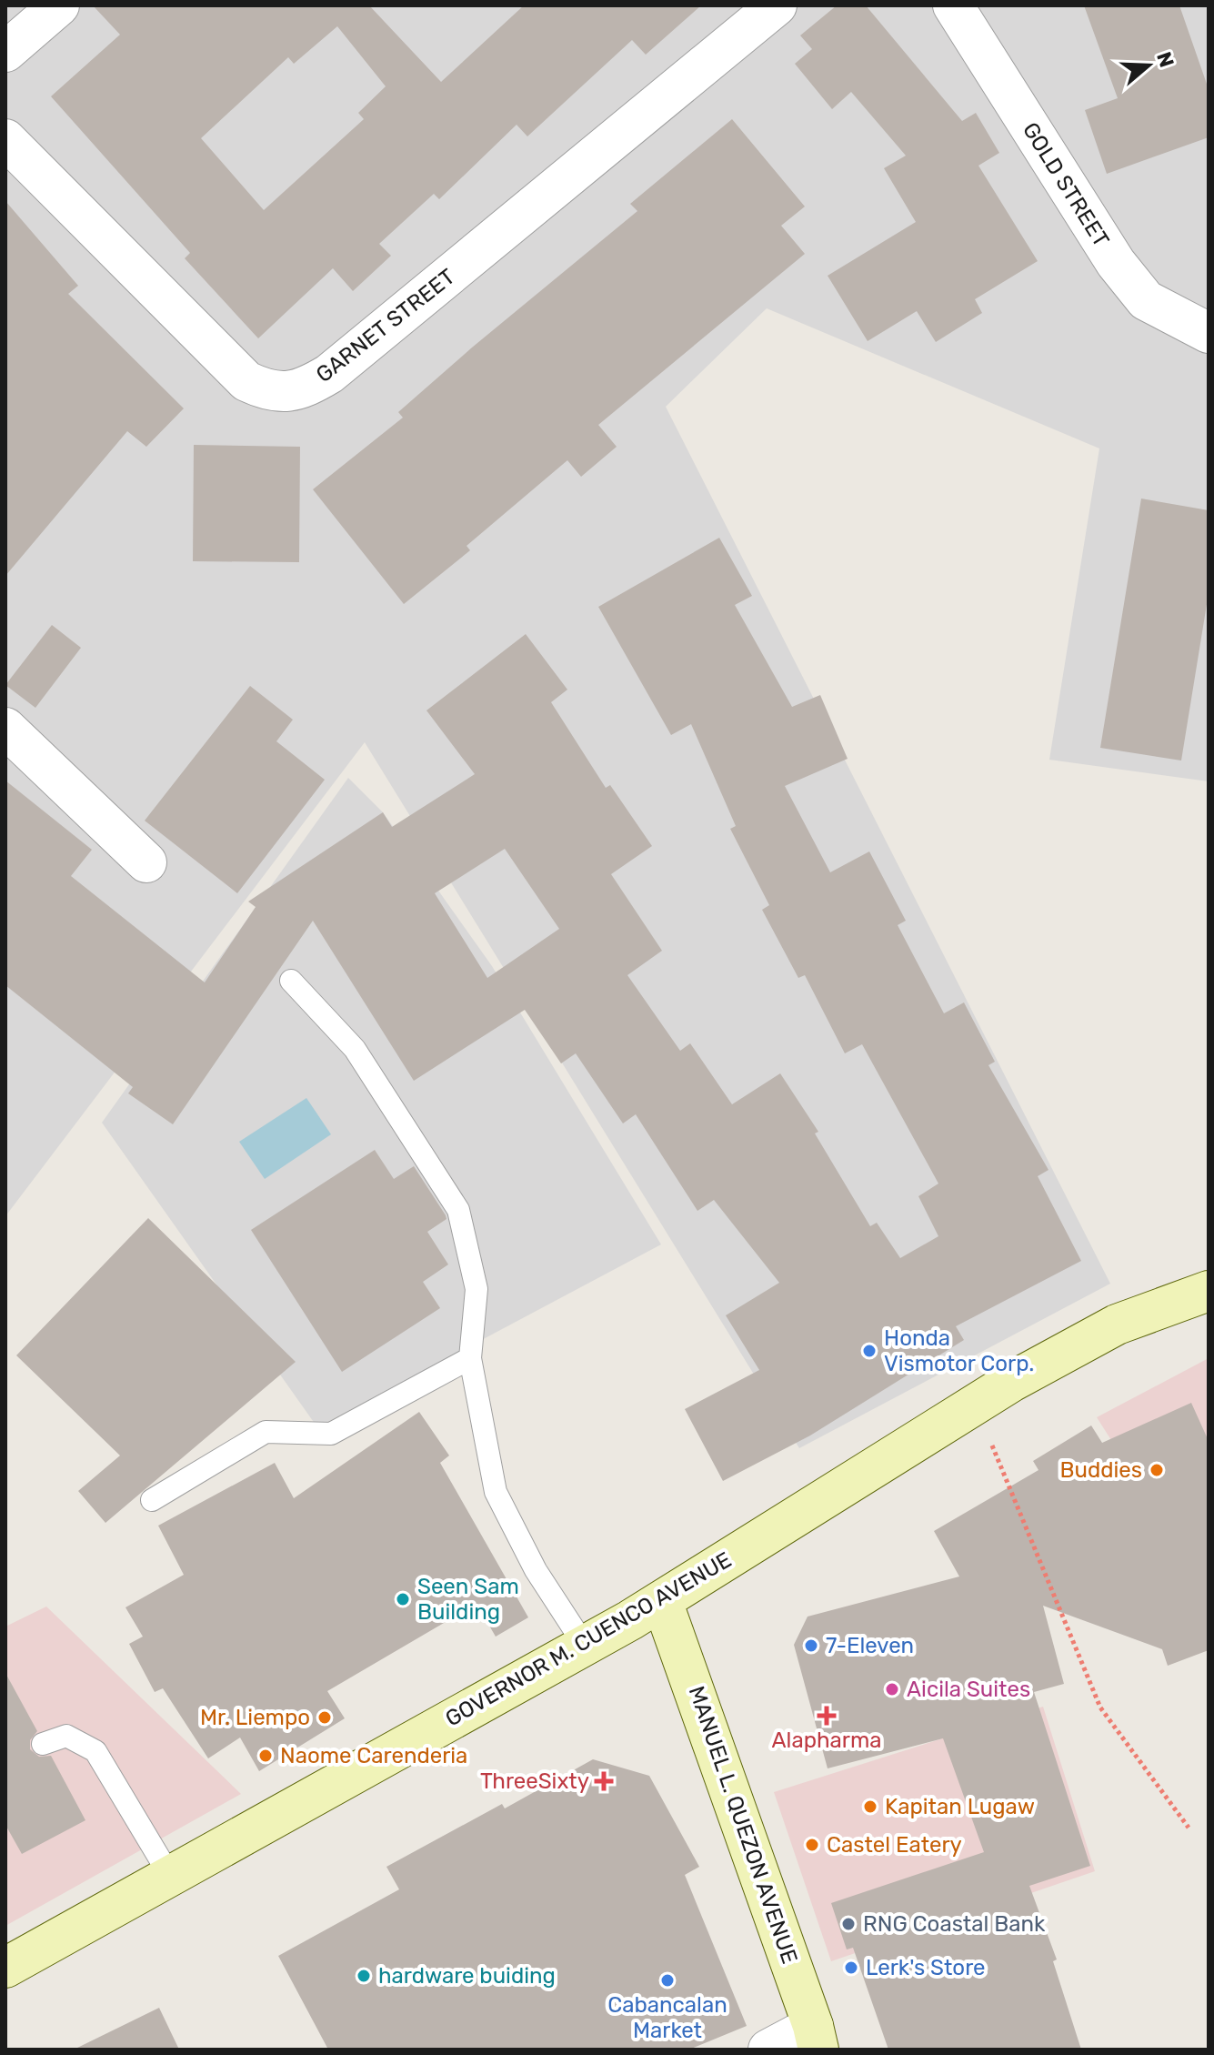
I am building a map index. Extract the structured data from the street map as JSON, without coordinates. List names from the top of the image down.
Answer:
{
  "streets": {
    "main road": ["GOVERNOR M. CUENCO AVENUE", "MANUEL L. QUEZON AVENUE"],
    "street": ["GOLD STREET", "GARNET STREET"]
  },
  "crossings": [
    ["GOVERNOR M. CUENCO AVENUE", "MANUEL L. QUEZON AVENUE"]
  ],
  "places": {
    "other": [
      "Honda Vismotor Corp.",
      "Buddies",
      "Seen Sam Building",
      "7-Eleven",
      "Aicila Suites",
      "Mr. Liempo",
      "Naome Carenderia",
      "Kapitan Lugaw",
      "Castel Eatery",
      "RNG Coastal Bank",
      "Lerk's Store",
      "hardware buiding",
      "Cabancalan Market"
    ],
    "health": ["Alapharma", "ThreeSixty"]
  },
  "north": "right"
}
